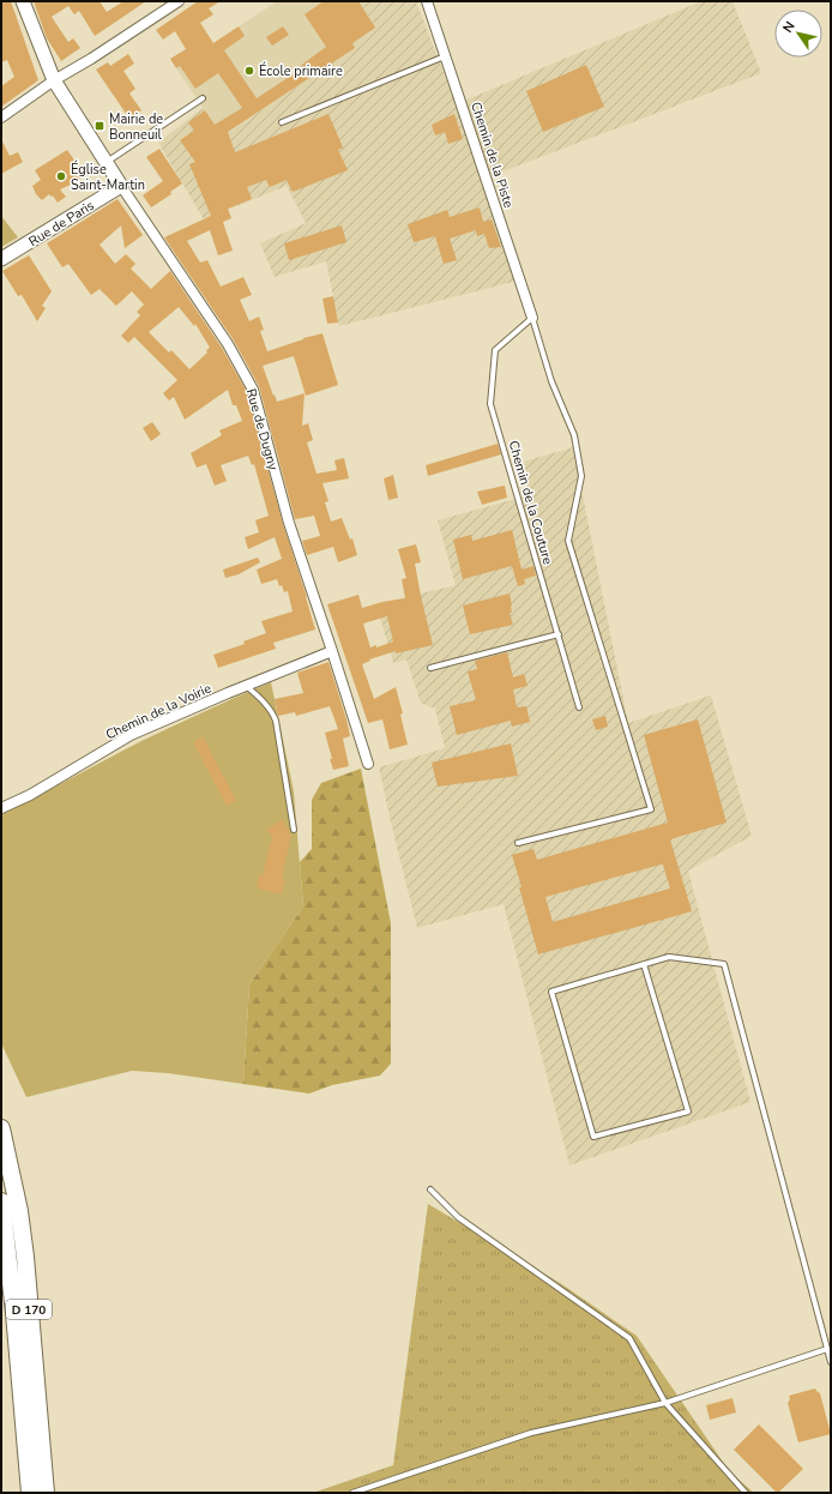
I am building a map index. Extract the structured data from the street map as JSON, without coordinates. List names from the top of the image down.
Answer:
{
  "streets": {
    "highway": ["D 170"],
    "street": [
      "Chemin de la Piste",
      "Rue de Paris",
      "Rue de Dugny",
      "Chemin de la Voirie"
    ],
    "lane": ["Chemin de la Couture"]
  },
  "crossings": [
    ["Chemin de la Piste", "Chemin de la Couture"],
    ["Rue de Paris", "Rue de Dugny"],
    ["Rue de Dugny", "Chemin de la Voirie"]
  ],
  "places": {
    "other": ["École primaire", "Église Saint-Martin"],
    "transit": ["Mairie de Bonneuil"]
  },
  "north": "top left"
}
